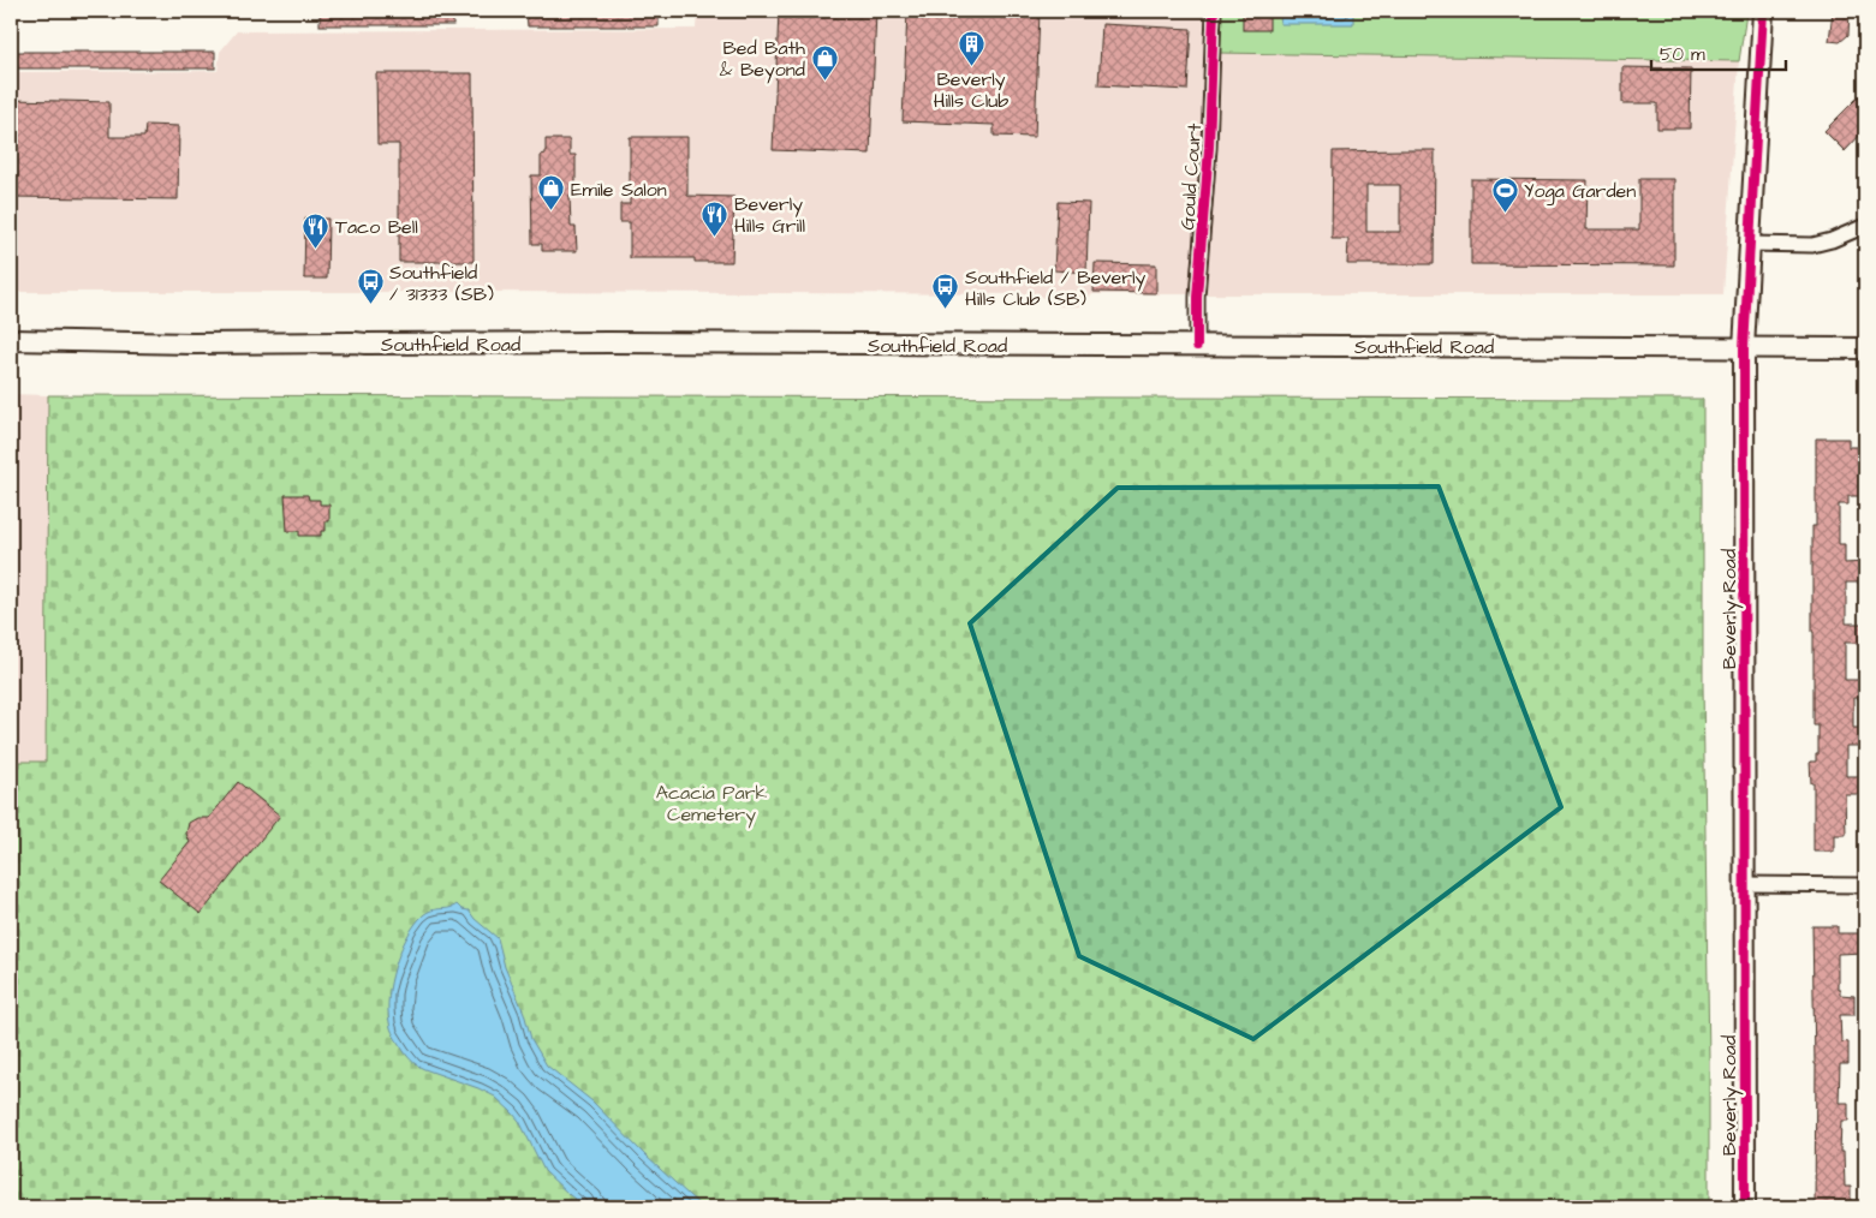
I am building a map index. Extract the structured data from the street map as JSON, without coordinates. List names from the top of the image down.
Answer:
{
  "streets": {
    "main road": ["Southfield Road", "Beverly Road"],
    "street": ["Gould Court"]
  },
  "crossings": [
    ["Gould Court", "Southfield Road"],
    ["Southfield Road", "Beverly Road"]
  ],
  "parks": ["Acacia Park Cemetery"],
  "places": {
    "building": ["Beverly Hills Club"],
    "shop": ["Bed Bath & Beyond", "Emile Salon"],
    "sports": ["Yoga Garden"],
    "restaurant": ["Beverly Hills Grill", "Taco Bell"],
    "bus stop": ["Southfield / 31333 (SB)", "Southfield / Beverly Hills Club (SB)"]
  },
  "scale_bar": "50 m"
}
